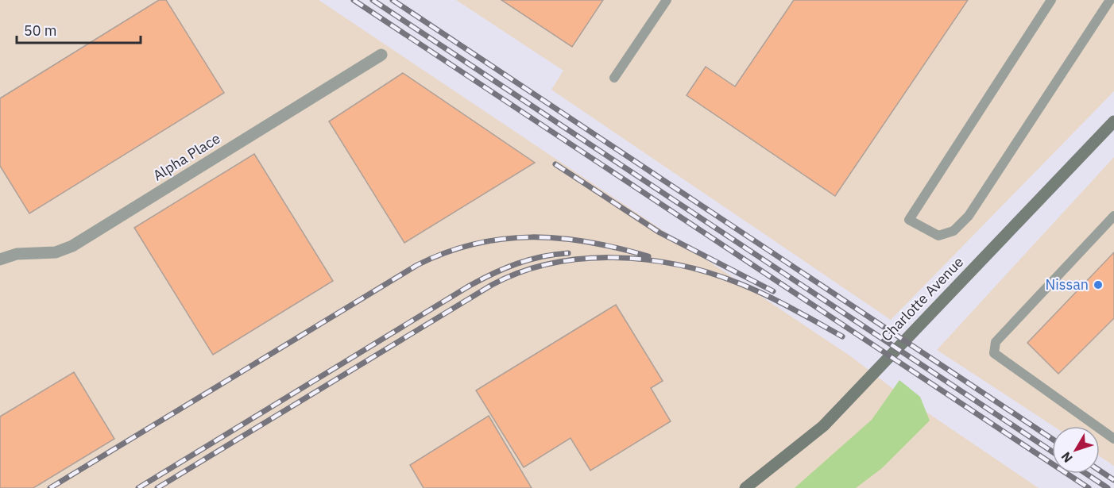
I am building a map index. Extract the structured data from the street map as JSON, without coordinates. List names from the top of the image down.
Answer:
{
  "streets": {
    "street": ["Alpha Place", "Charlotte Avenue"]
  },
  "places": ["Nissan"],
  "scale_bar": "50 m",
  "north": "bottom left"
}
